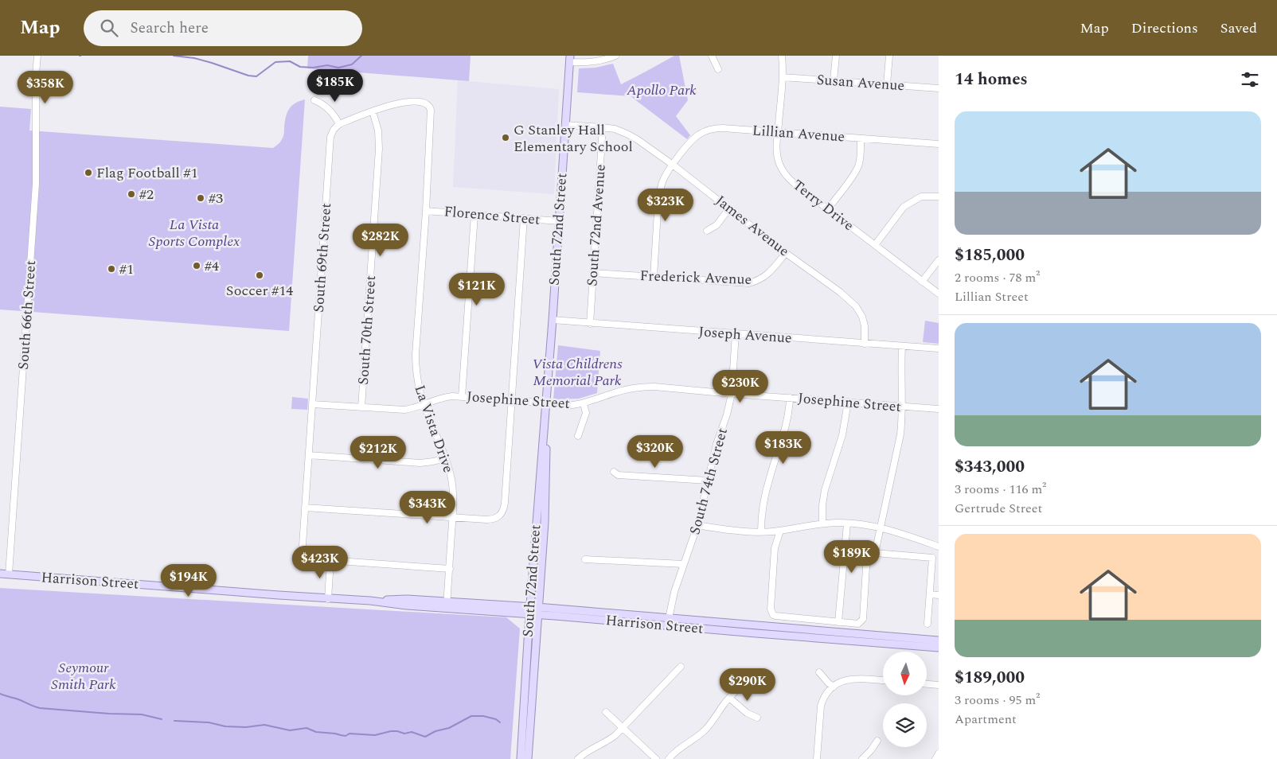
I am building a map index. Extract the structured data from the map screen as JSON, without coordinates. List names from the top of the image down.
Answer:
{
  "streets": {
    "main road": ["South 72nd Street", "Harrison Street"],
    "street": [
      "Susan Avenue",
      "Lillian Avenue",
      "Terry Drive",
      "Florence Street",
      "South 72nd Avenue",
      "James Avenue",
      "South 69th Street",
      "Frederick Avenue",
      "South 66th Street",
      "South 70th Street",
      "Joseph Avenue",
      "Josephine Street",
      "La Vista Drive",
      "South 74th Street"
    ]
  },
  "crossings": [
    ["Susan Avenue", "Terry Drive"],
    ["Lillian Avenue", "Terry Drive"],
    ["Lillian Avenue", "James Avenue"],
    ["Lillian Avenue", "Frederick Avenue"],
    ["Florence Street", "South 72nd Street"],
    ["Florence Street", "La Vista Drive"],
    ["South 72nd Avenue", "James Avenue"],
    ["South 72nd Avenue", "Frederick Avenue"],
    ["South 72nd Avenue", "Joseph Avenue"],
    ["James Avenue", "South 72nd Street"],
    ["James Avenue", "Frederick Avenue"],
    ["James Avenue", "Joseph Avenue"],
    ["South 72nd Street", "Joseph Avenue"],
    ["South 72nd Street", "Josephine Street"],
    ["South 72nd Street", "Harrison Street"],
    ["South 69th Street", "Josephine Street"],
    ["South 66th Street", "Harrison Street"],
    ["South 70th Street", "Josephine Street"],
    ["South 70th Street", "La Vista Drive"],
    ["Joseph Avenue", "South 74th Street"],
    ["Josephine Street", "La Vista Drive"],
    ["Josephine Street", "South 74th Street"],
    ["La Vista Drive", "Harrison Street"],
    ["South 74th Street", "Harrison Street"]
  ],
  "parks": [
    "Apollo Park",
    "La Vista Sports Complex",
    "Vista Childrens Memorial Park",
    "Seymour Smith Park"
  ],
  "places": [
    "G Stanley Hall Elementary School",
    "Flag Football #1",
    "#2",
    "#3",
    "#4",
    "#1",
    "Soccer #14"
  ],
  "north": "bottom",
  "page": {
    "header": "Map",
    "search": "Search here",
    "nav": ["Map", "Directions", "Saved"],
    "heading": "14 homes",
    "price": [
      "$185K",
      "$358K",
      "$323K",
      "$282K",
      "$121K",
      "$230K",
      "$183K",
      "$320K",
      "$212K",
      "$343K",
      "$189K",
      "$423K",
      "$194K",
      "$290K"
    ],
    "list": [
      {
        "name": "$185,000",
        "note": "2 rooms · 78 m² · Lillian Street"
      },
      {
        "name": "$343,000",
        "note": "3 rooms · 116 m² · Gertrude Street"
      },
      {
        "name": "$189,000",
        "note": "3 rooms · 95 m² · Apartment"
      }
    ]
  }
}
